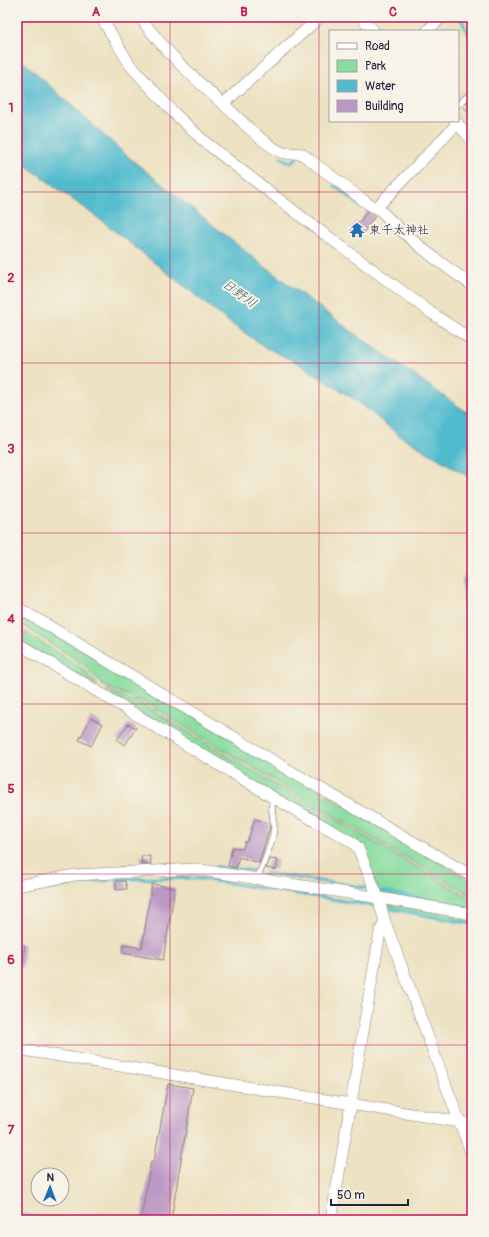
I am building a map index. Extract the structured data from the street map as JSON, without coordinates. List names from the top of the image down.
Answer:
{
  "water": ["日野川"],
  "places": {
    "temple": ["東千太神社"]
  },
  "legend": [
    "Road",
    "Park",
    "Water",
    "Building"
  ],
  "scale_bar": "50 m",
  "north": "top",
  "grid": {
    "columns": ["A", "B", "C"],
    "rows": [
      "1",
      "2",
      "3",
      "4",
      "5",
      "6",
      "7"
    ]
  }
}
